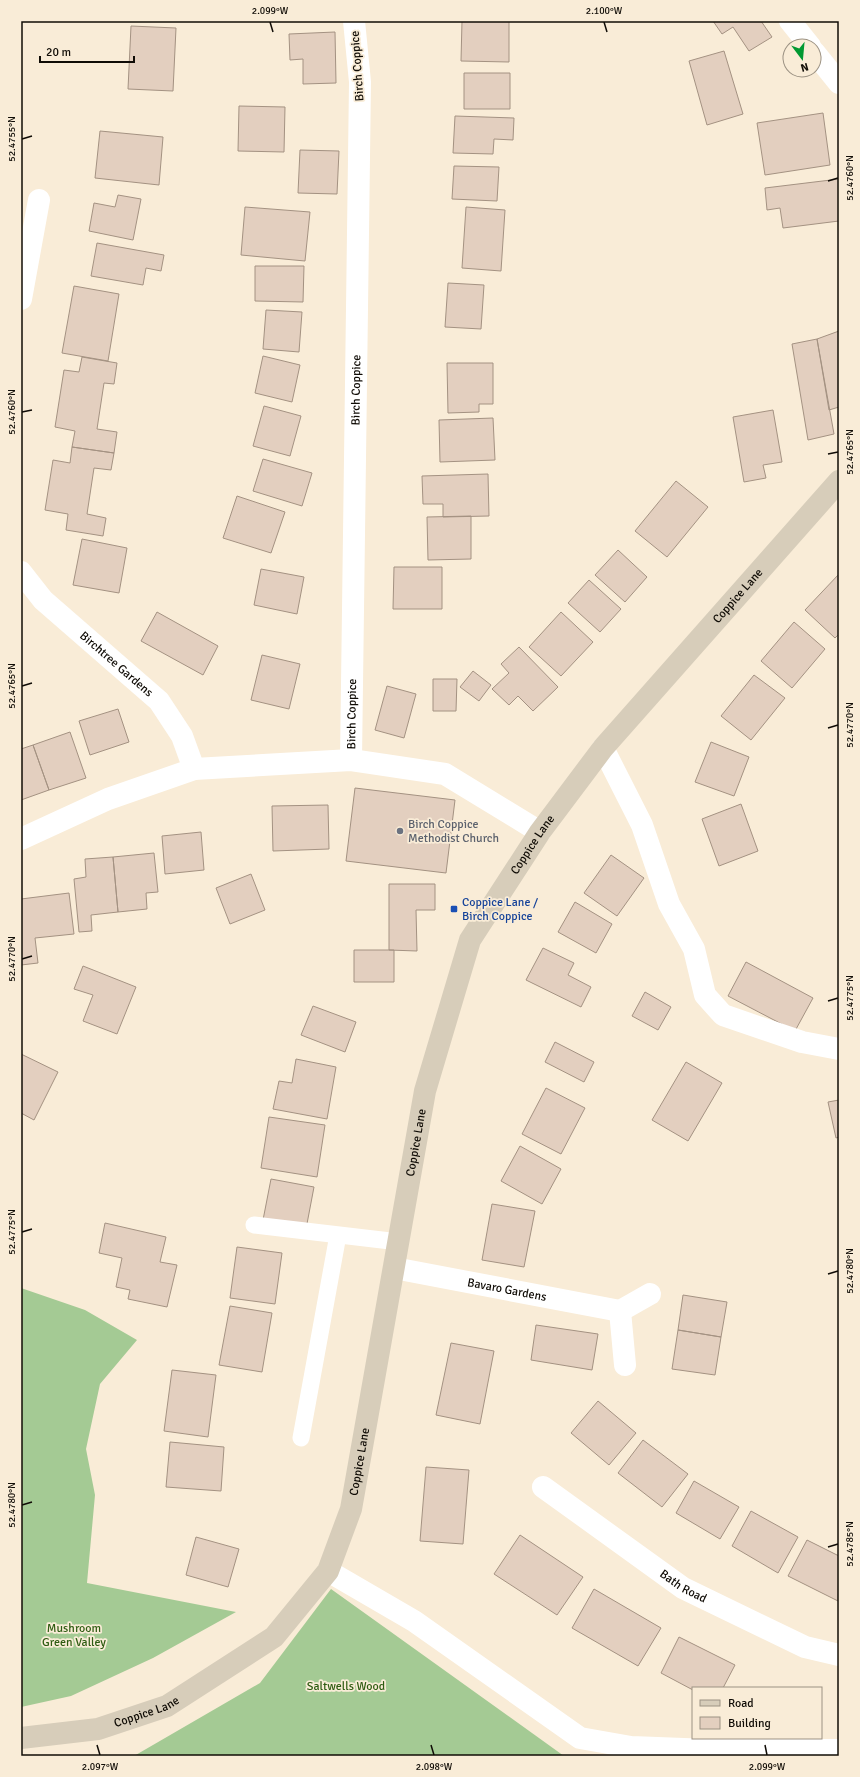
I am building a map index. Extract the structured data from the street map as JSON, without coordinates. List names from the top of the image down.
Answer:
{
  "streets": {
    "street": [
      "Birch Coppice",
      "Coppice Lane",
      "Birchtree Gardens",
      "Bavaro Gardens",
      "Bath Road"
    ]
  },
  "crossings": [
    ["Birch Coppice", "Coppice Lane"],
    ["Birch Coppice", "Birchtree Gardens"],
    ["Coppice Lane", "Bavaro Gardens"]
  ],
  "parks": ["Mushroom Green Valley", "Saltwells Wood"],
  "places": {
    "other": ["Birch Coppice Methodist Church"],
    "transit": ["Coppice Lane / Birch Coppice"]
  },
  "legend": ["Road", "Building"],
  "scale_bar": "20 m",
  "north": "bottom",
  "coordinates": [
    "2.099°W",
    "2.100°W",
    "52.4755°N",
    "52.4760°N",
    "52.4765°N",
    "52.4770°N",
    "52.4775°N",
    "52.4780°N",
    "52.4785°N",
    "2.097°W",
    "2.098°W"
  ]
}
